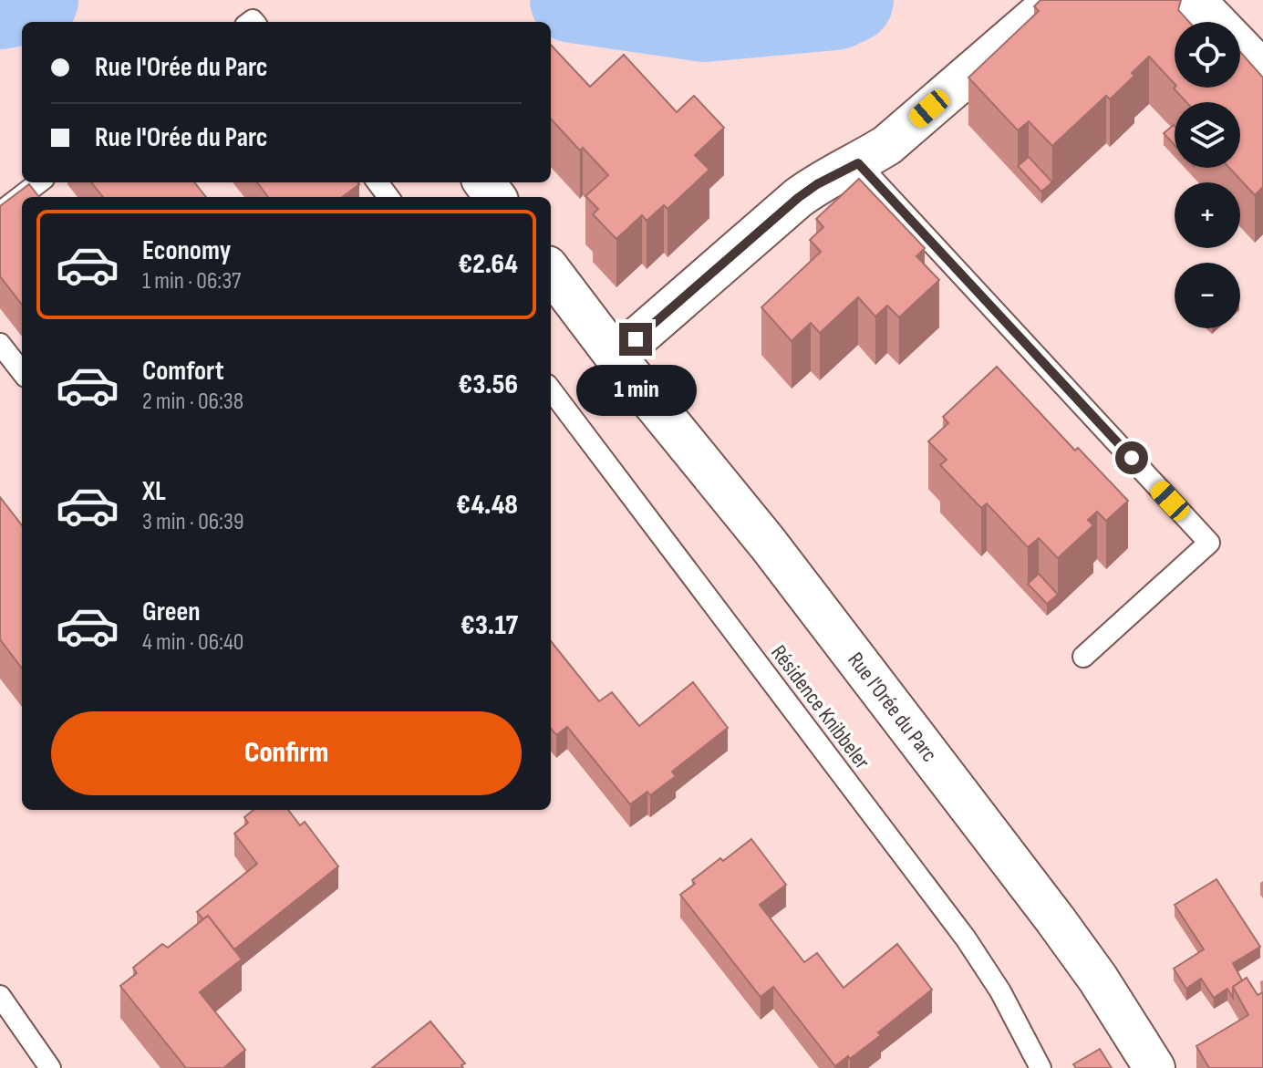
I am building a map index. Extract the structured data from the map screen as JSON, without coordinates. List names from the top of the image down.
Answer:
{
  "streets": {
    "street": ["Rue l'Orée du Parc"],
    "lane": ["Résidence Knibbeler"]
  },
  "page": {
    "map_buttons": ["+", "−"],
    "banner": ["Rue l'Orée du Parc", "Rue l'Orée du Parc"],
    "list": [
      {
        "name": "Economy",
        "note": "1 min · 06:37",
        "value": "€2.64"
      },
      {
        "name": "Comfort",
        "note": "2 min · 06:38",
        "value": "€3.56"
      },
      {
        "name": "XL",
        "note": "3 min · 06:39",
        "value": "€4.48"
      },
      {
        "name": "Green",
        "note": "4 min · 06:40",
        "value": "€3.17"
      }
    ],
    "bubble": "1 min",
    "buttons": "Confirm"
  }
}
